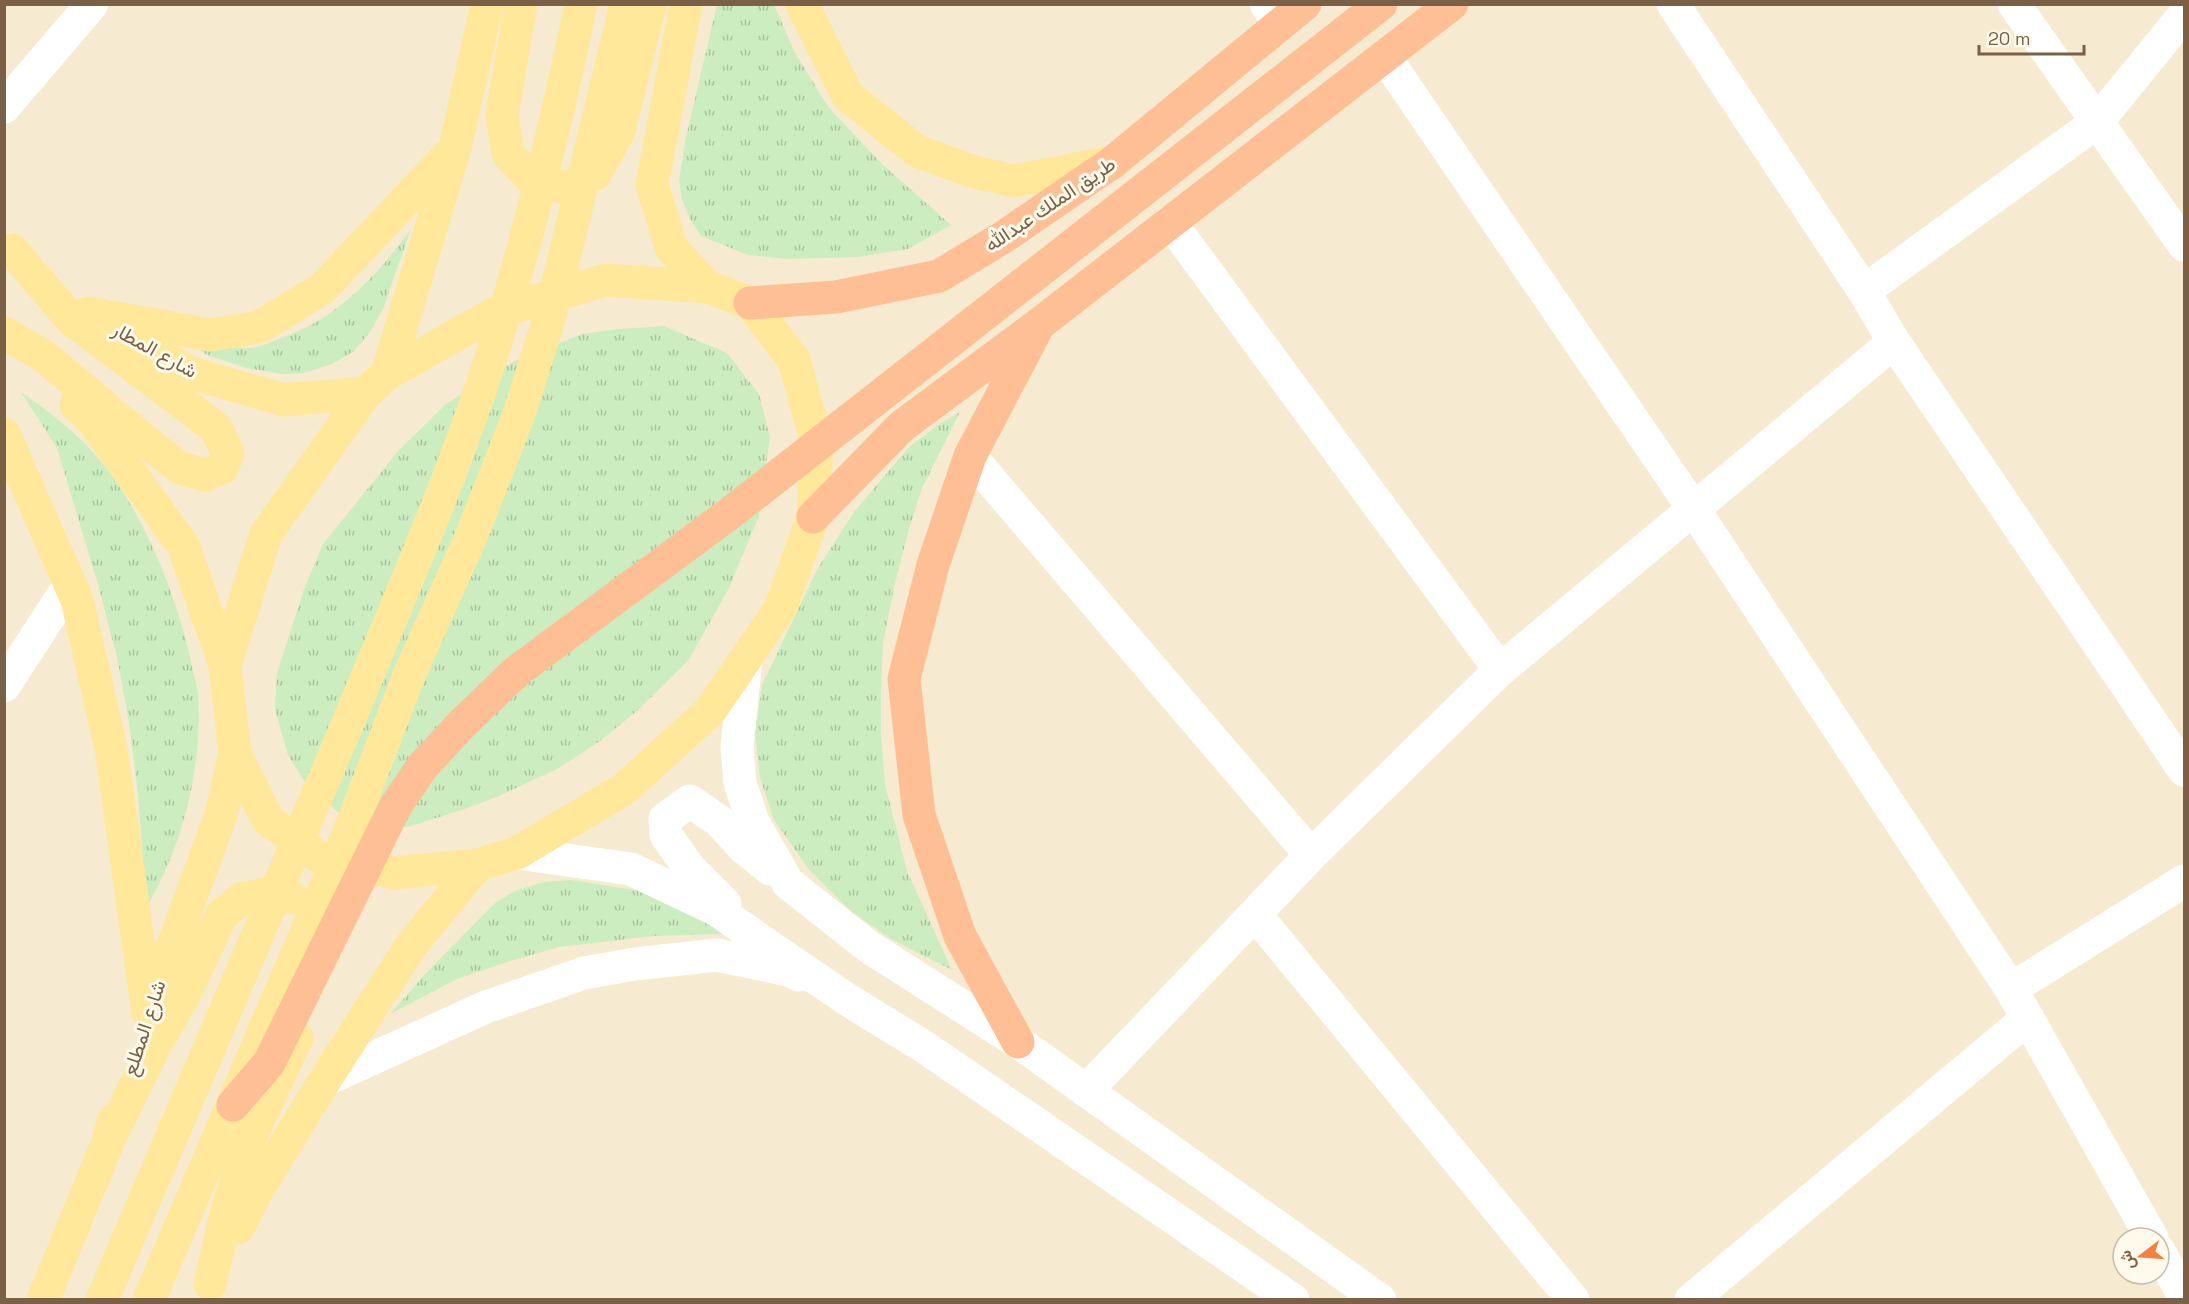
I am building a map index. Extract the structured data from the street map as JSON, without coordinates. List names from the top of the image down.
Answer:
{
  "streets": {
    "highway": ["طريق الملك عبدالله"],
    "main road": ["شارع المطار", "شارع المطلع"]
  },
  "scale_bar": "20 m",
  "north": "left"
}
